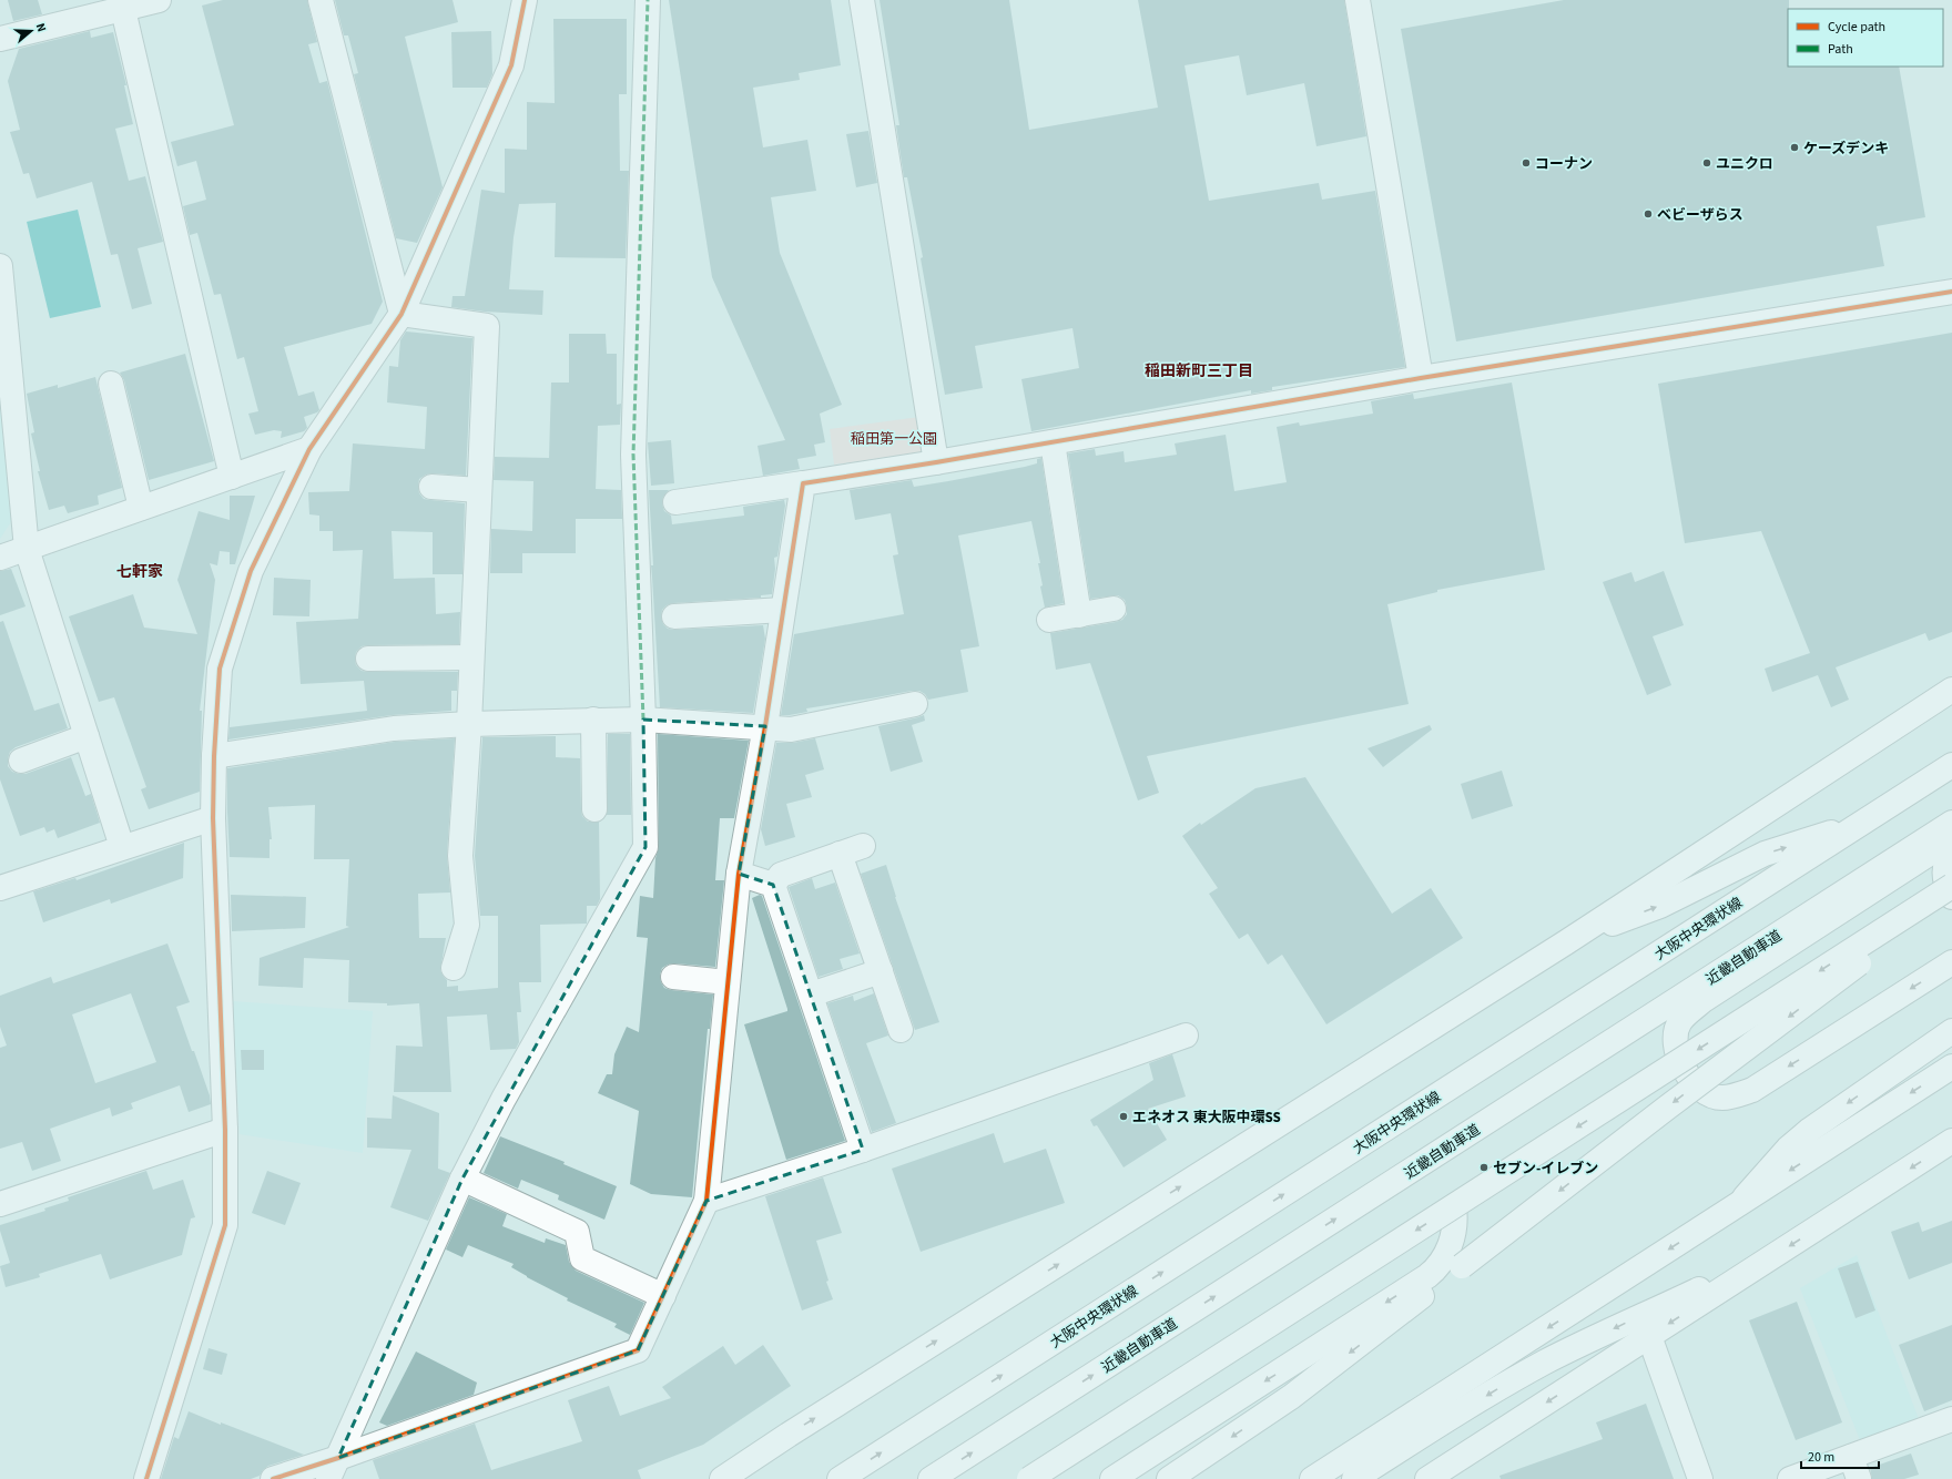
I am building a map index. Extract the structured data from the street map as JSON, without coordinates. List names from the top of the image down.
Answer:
{
  "streets": {
    "main road": ["大阪中央環状線", "近畿自動車道"]
  },
  "districts": ["稲田新町三丁目", "七軒家"],
  "parks": ["稲田第一公園"],
  "places": [
    "ケーズデンキ",
    "コーナン",
    "ユニクロ",
    "ベビーザらス",
    "エネオス 東大阪中環SS",
    "セブン-イレブン"
  ],
  "legend": ["Cycle path", "Path"],
  "scale_bar": "20 m",
  "north": "right"
}
